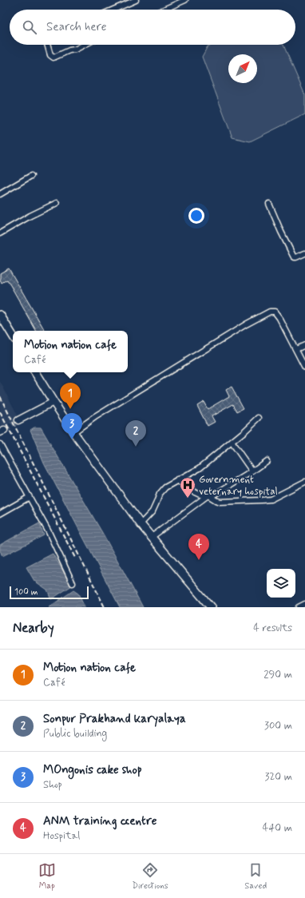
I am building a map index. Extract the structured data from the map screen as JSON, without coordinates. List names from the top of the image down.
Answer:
{
  "places": {
    "hospital": ["Government veternary hospital"]
  },
  "scale_bar": "100 m",
  "north": "top right",
  "page": {
    "search": "Search here",
    "popup": ["Motion nation cafe", "Café"],
    "pins": [
      "1",
      "3",
      "2",
      "4"
    ],
    "scale": "100 m",
    "heading": ["Nearby", "4 results"],
    "list": [
      {
        "mark": "1",
        "name": "Motion nation cafe",
        "note": "Café",
        "value": "290 m"
      },
      {
        "mark": "2",
        "name": "Sonpur Prakhand karyalaya",
        "note": "Public building",
        "value": "300 m"
      },
      {
        "mark": "3",
        "name": "MOngonis cake shop",
        "note": "Shop",
        "value": "320 m"
      },
      {
        "mark": "4",
        "name": "ANM training ccentre",
        "note": "Hospital",
        "value": "440 m"
      }
    ],
    "nav": ["Map", "Directions", "Saved"]
  }
}
